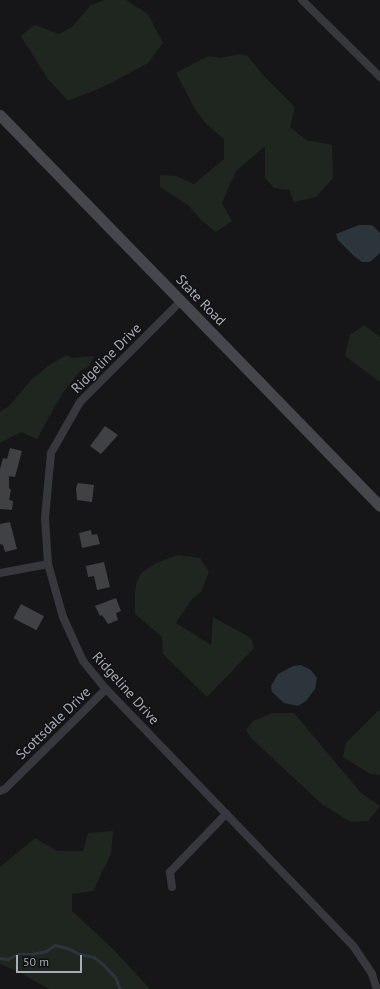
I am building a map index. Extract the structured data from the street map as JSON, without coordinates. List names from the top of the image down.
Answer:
{
  "streets": {
    "main road": ["State Road"],
    "street": ["Ridgeline Drive", "Scottsdale Drive"]
  },
  "crossings": [
    ["State Road", "Ridgeline Drive"],
    ["Ridgeline Drive", "Scottsdale Drive"]
  ],
  "scale_bar": "50 m"
}
